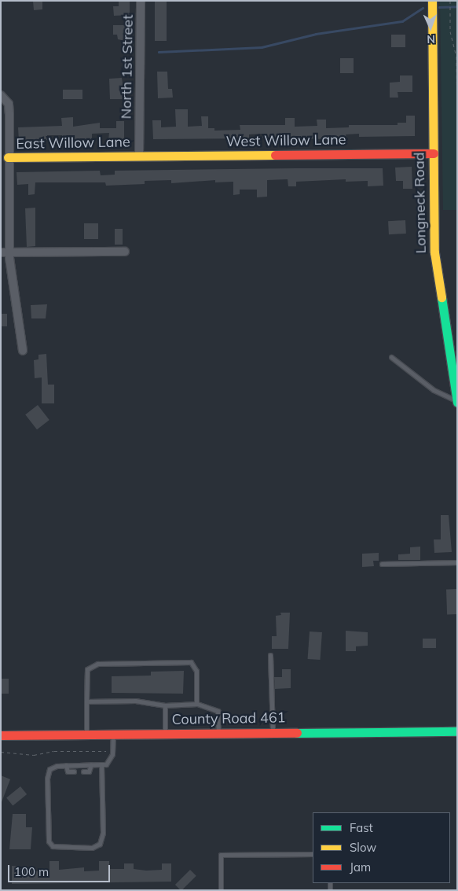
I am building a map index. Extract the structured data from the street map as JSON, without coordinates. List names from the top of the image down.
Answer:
{
  "streets": {
    "street": [
      "North 1st Street",
      "West Willow Lane",
      "East Willow Lane",
      "Longneck Road",
      "County Road 461"
    ]
  },
  "crossings": [
    ["North 1st Street", "West Willow Lane"],
    ["North 1st Street", "East Willow Lane"],
    ["West Willow Lane", "East Willow Lane"],
    ["West Willow Lane", "Longneck Road"]
  ],
  "legend": ["Fast", "Slow", "Jam"],
  "scale_bar": "100 m",
  "north": "bottom"
}
